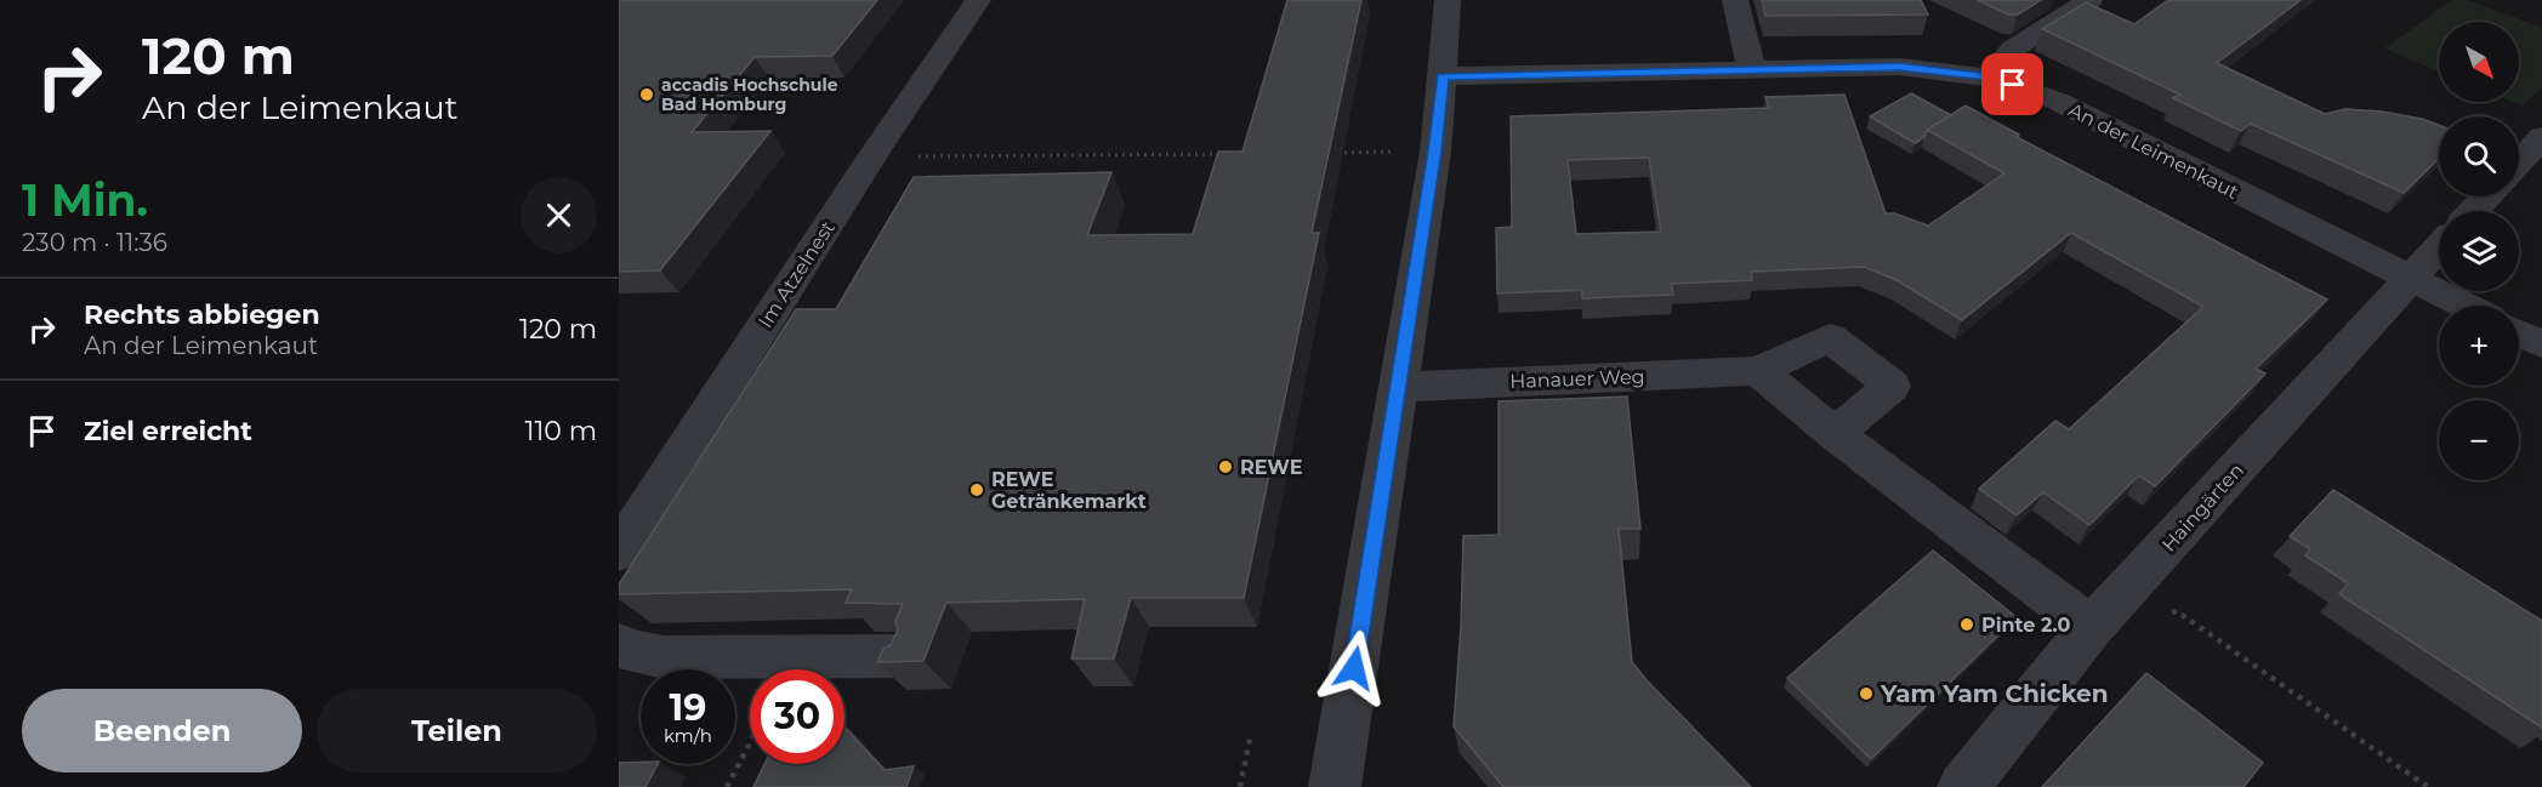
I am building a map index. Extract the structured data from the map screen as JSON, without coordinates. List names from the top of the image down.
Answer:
{
  "streets": {
    "street": [
      "An der Leimenkaut",
      "Im Atzelnest",
      "Hanauer Weg",
      "Haingärten"
    ]
  },
  "crossings": [
    ["An der Leimenkaut", "Haingärten"]
  ],
  "places": [
    "accadis Hochschule Bad Homburg",
    "REWE",
    "REWE Getränkemarkt",
    "Pinte 2.0",
    "Yam Yam Chicken"
  ],
  "north": "bottom right",
  "page": {
    "turn": ["120 m", "An der Leimenkaut"],
    "map_buttons": ["+", "−"],
    "heading": ["1 Min.", "230 m · 11:36"],
    "list": [
      {
        "name": "Rechts abbiegen",
        "note": "An der Leimenkaut",
        "value": "120 m"
      },
      {
        "name": "Ziel erreicht",
        "value": "110 m"
      }
    ],
    "speed": "19 km/h",
    "limit": "30",
    "buttons": ["Beenden", "Teilen"]
  }
}
